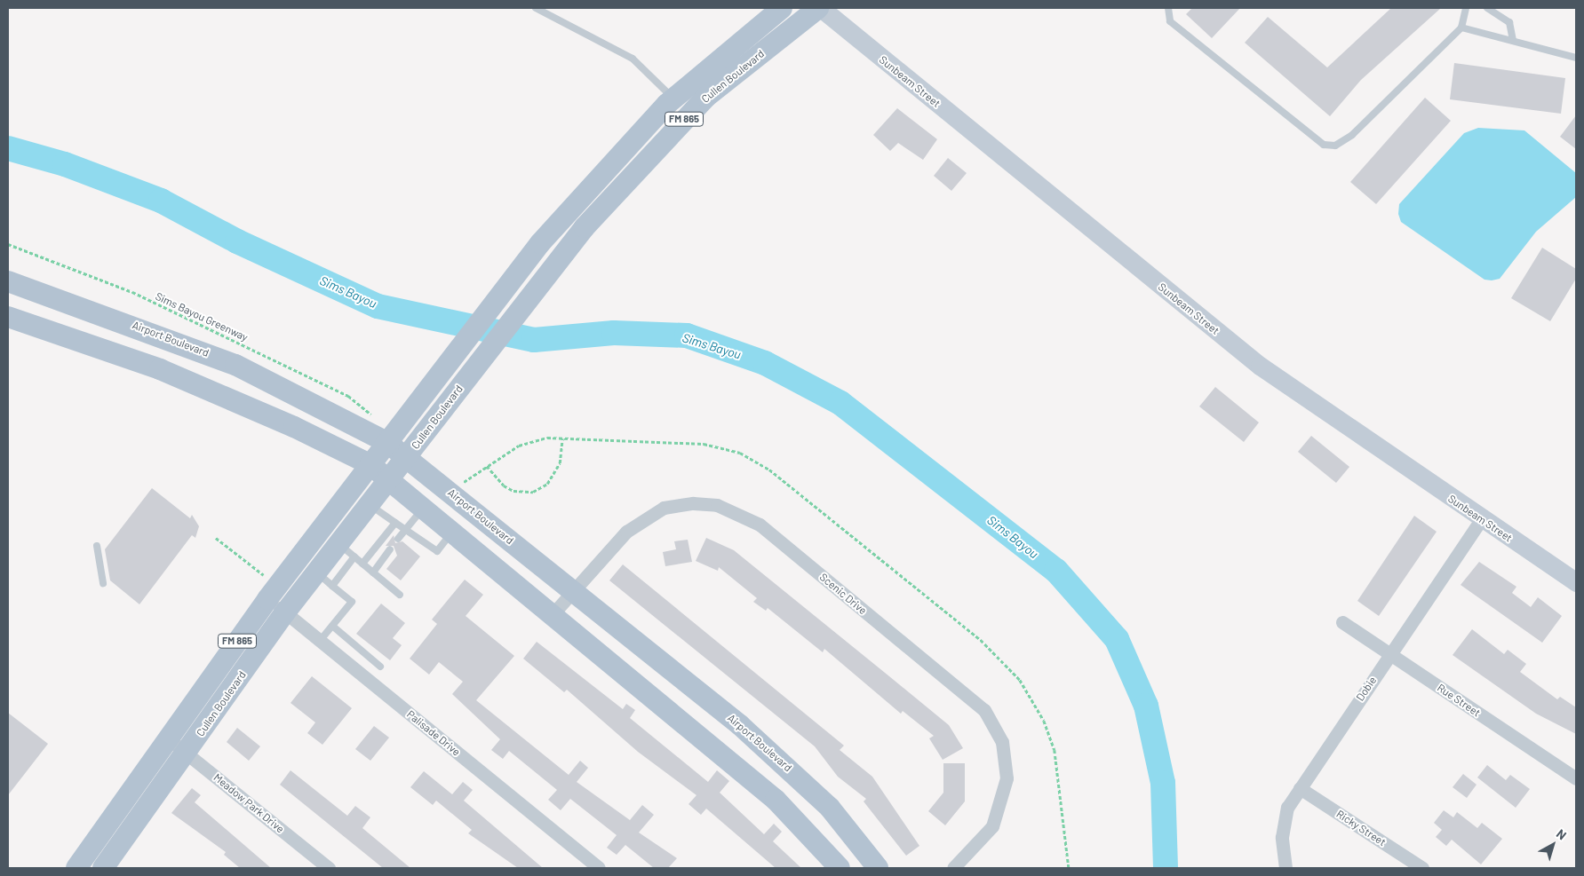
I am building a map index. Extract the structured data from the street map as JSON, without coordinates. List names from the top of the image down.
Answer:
{
  "streets": {
    "main road": ["Cullen Boulevard", "FM 865", "Airport Boulevard"],
    "street": [
      "Sunbeam Street",
      "Scenic Drive",
      "Dobie",
      "Rue Street",
      "Palisade Drive",
      "Meadow Park Drive",
      "Ricky Street"
    ],
    "path": ["Sims Bayou Greenway"]
  },
  "crossings": [
    ["Cullen Boulevard", "Sunbeam Street"],
    ["Cullen Boulevard", "Airport Boulevard"],
    ["Cullen Boulevard", "Palisade Drive"],
    ["Cullen Boulevard", "Meadow Park Drive"],
    ["Sunbeam Street", "Dobie"],
    ["Airport Boulevard", "Scenic Drive"],
    ["Dobie", "Rue Street"],
    ["Dobie", "Ricky Street"]
  ],
  "water": ["Sims Bayou"],
  "north": "top right"
}
